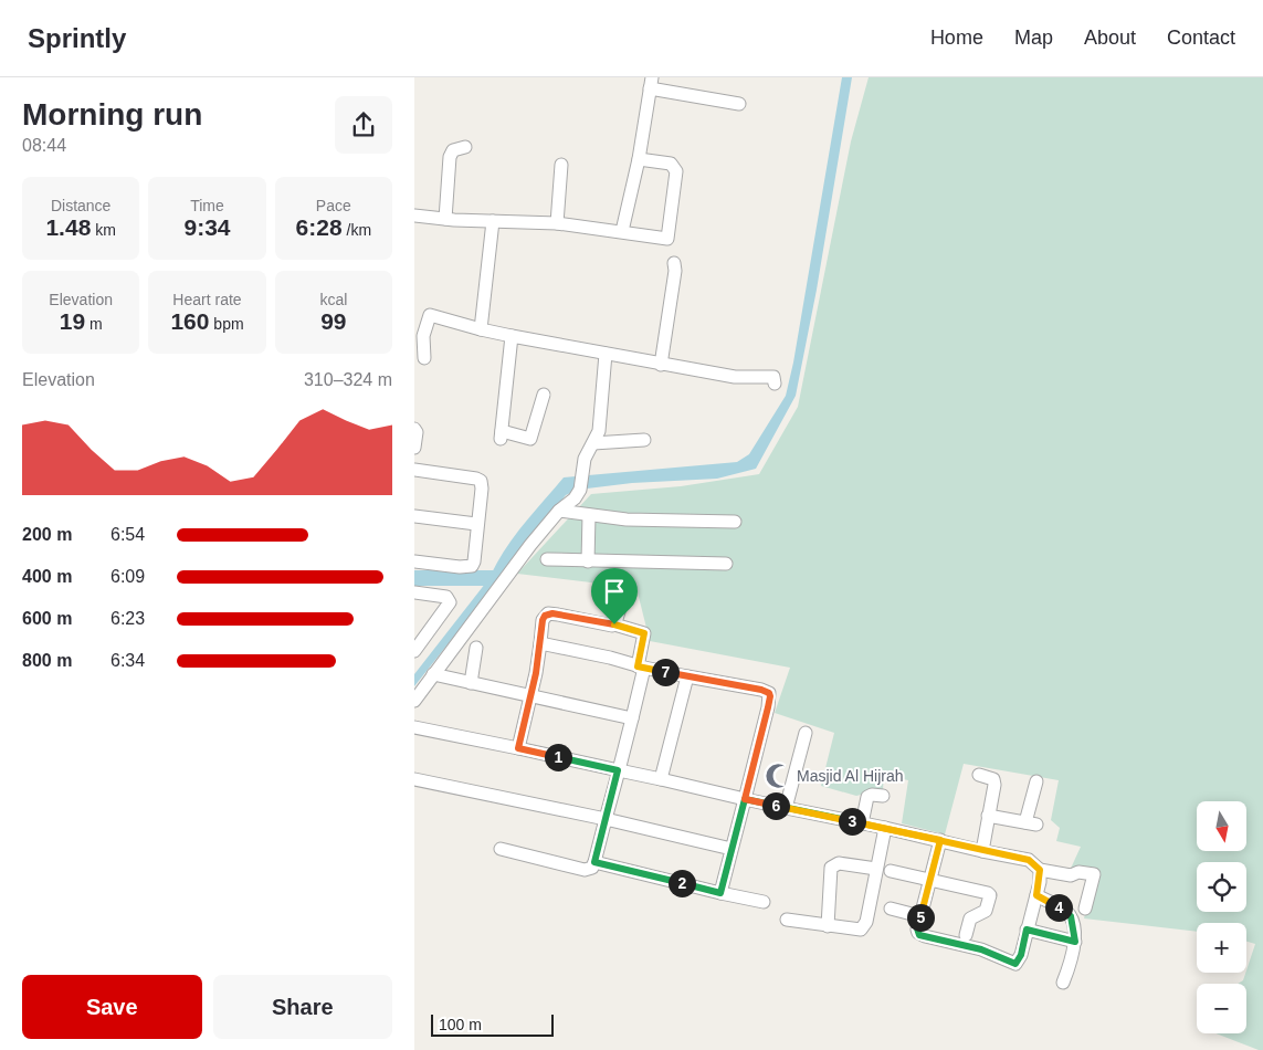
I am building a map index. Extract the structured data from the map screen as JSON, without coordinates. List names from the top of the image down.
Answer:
{
  "places": {
    "mosque": ["Masjid Al Hijrah"]
  },
  "scale_bar": "100 m",
  "north": "bottom",
  "page": {
    "header": "Sprintly",
    "nav": [
      "Home",
      "Map",
      "About",
      "Contact"
    ],
    "heading": ["Morning run", "08:44"],
    "stats": [
      ["Distance", "1.48 km"],
      ["Time", "9:34"],
      ["Pace", "6:28 /km"],
      ["Elevation", "19 m"],
      ["Heart rate", "160 bpm"],
      ["kcal", "99"]
    ],
    "chart": ["Elevation", "310–324 m"],
    "list": [
      {
        "name": "200 m",
        "note": "6:54"
      },
      {
        "name": "400 m",
        "note": "6:09"
      },
      {
        "name": "600 m",
        "note": "6:23"
      },
      {
        "name": "800 m",
        "note": "6:34"
      }
    ],
    "pins": [
      "7",
      "1",
      "6",
      "3",
      "2",
      "4",
      "5"
    ],
    "map_buttons": ["+", "−"],
    "buttons": ["Save", "Share"],
    "scale": "100 m"
  }
}
